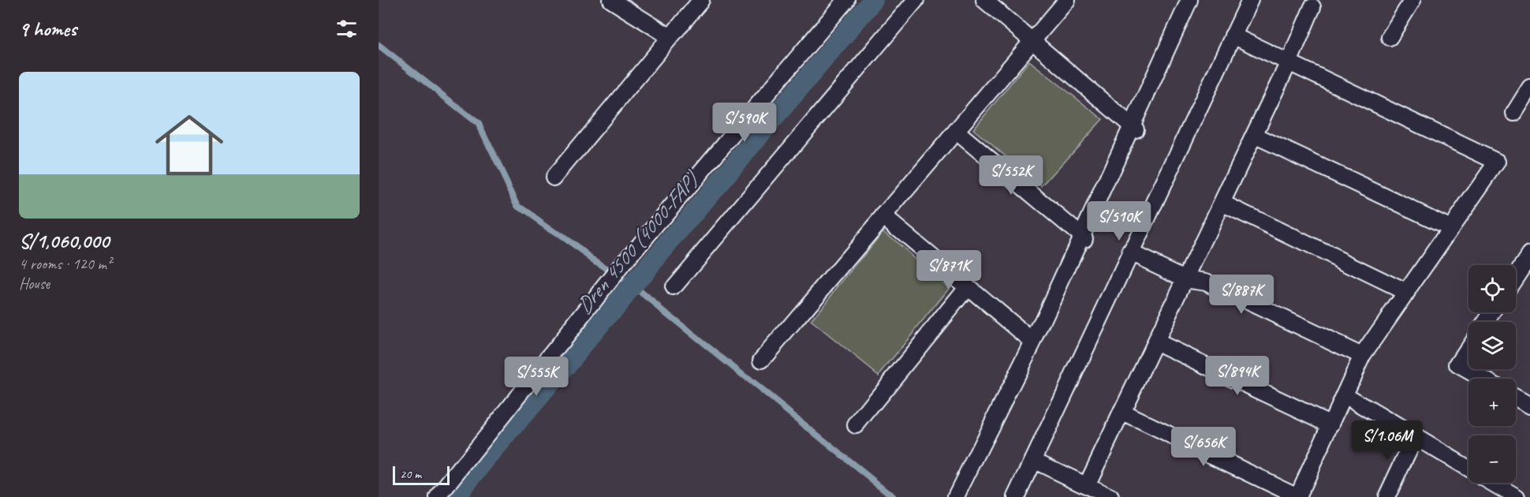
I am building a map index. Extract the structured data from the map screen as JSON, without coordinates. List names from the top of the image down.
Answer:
{
  "water": ["Dren 4500 (4000-FAP)"],
  "scale_bar": "20 m",
  "page": {
    "heading": "9 homes",
    "list": [
      {
        "name": "S/1,060,000",
        "note": "4 rooms · 120 m² · House"
      }
    ],
    "price": [
      "S/590K",
      "S/552K",
      "S/510K",
      "S/871K",
      "S/887K",
      "S/894K",
      "S/555K",
      "S/1.06M",
      "S/656K"
    ],
    "map_buttons": ["+", "−"],
    "scale": "20 m"
  }
}
